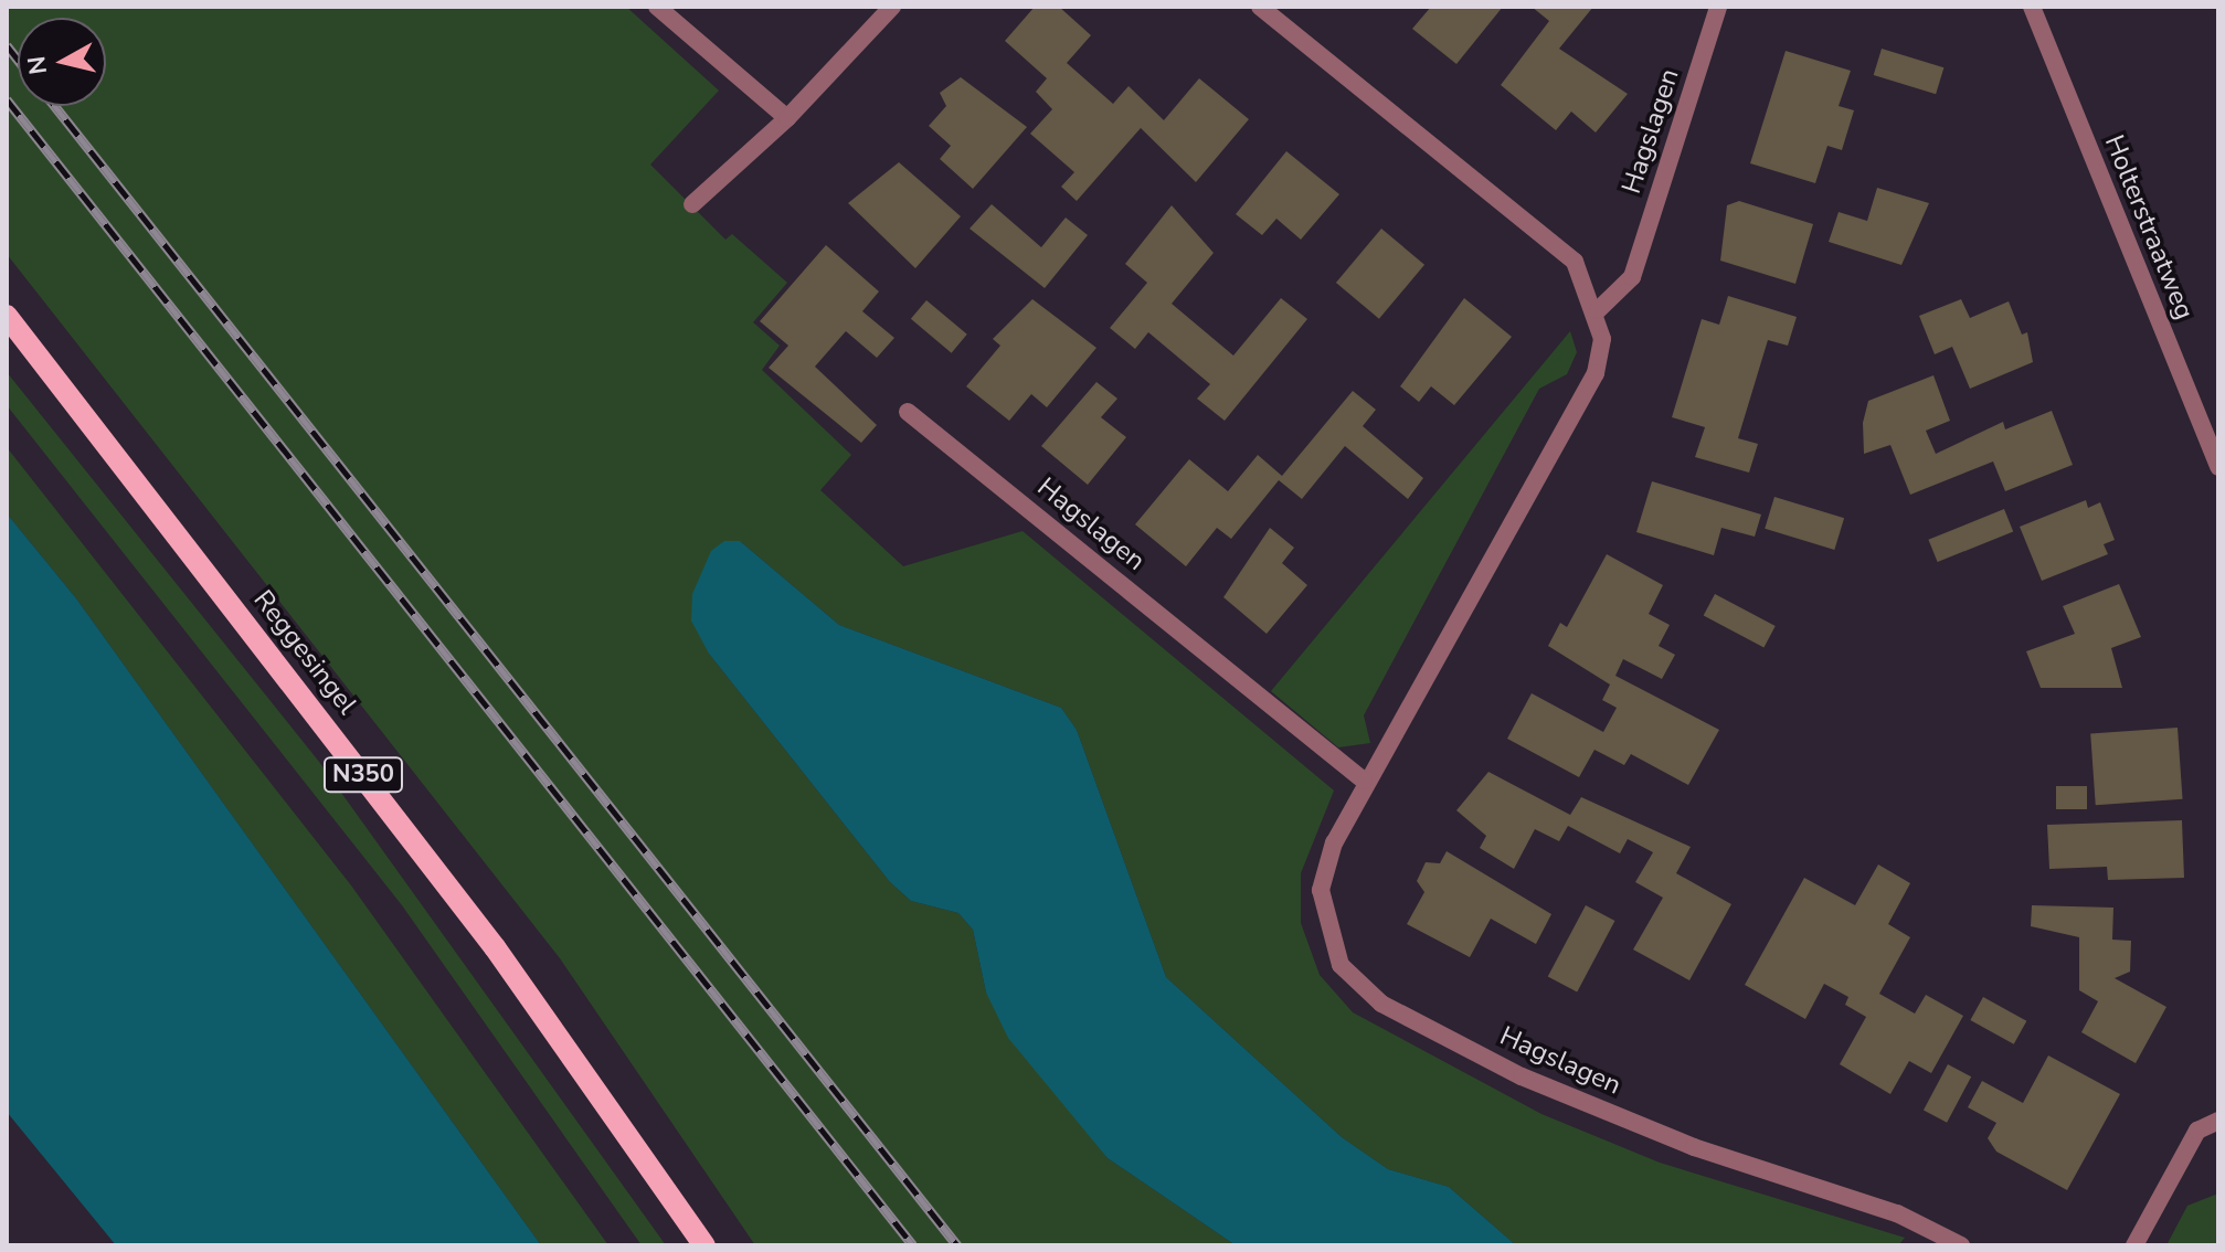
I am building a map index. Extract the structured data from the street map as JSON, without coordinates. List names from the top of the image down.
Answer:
{
  "streets": {
    "main road": ["Reggesingel", "N350"],
    "street": ["Hagslagen", "Holterstraatweg"]
  },
  "north": "left"
}
